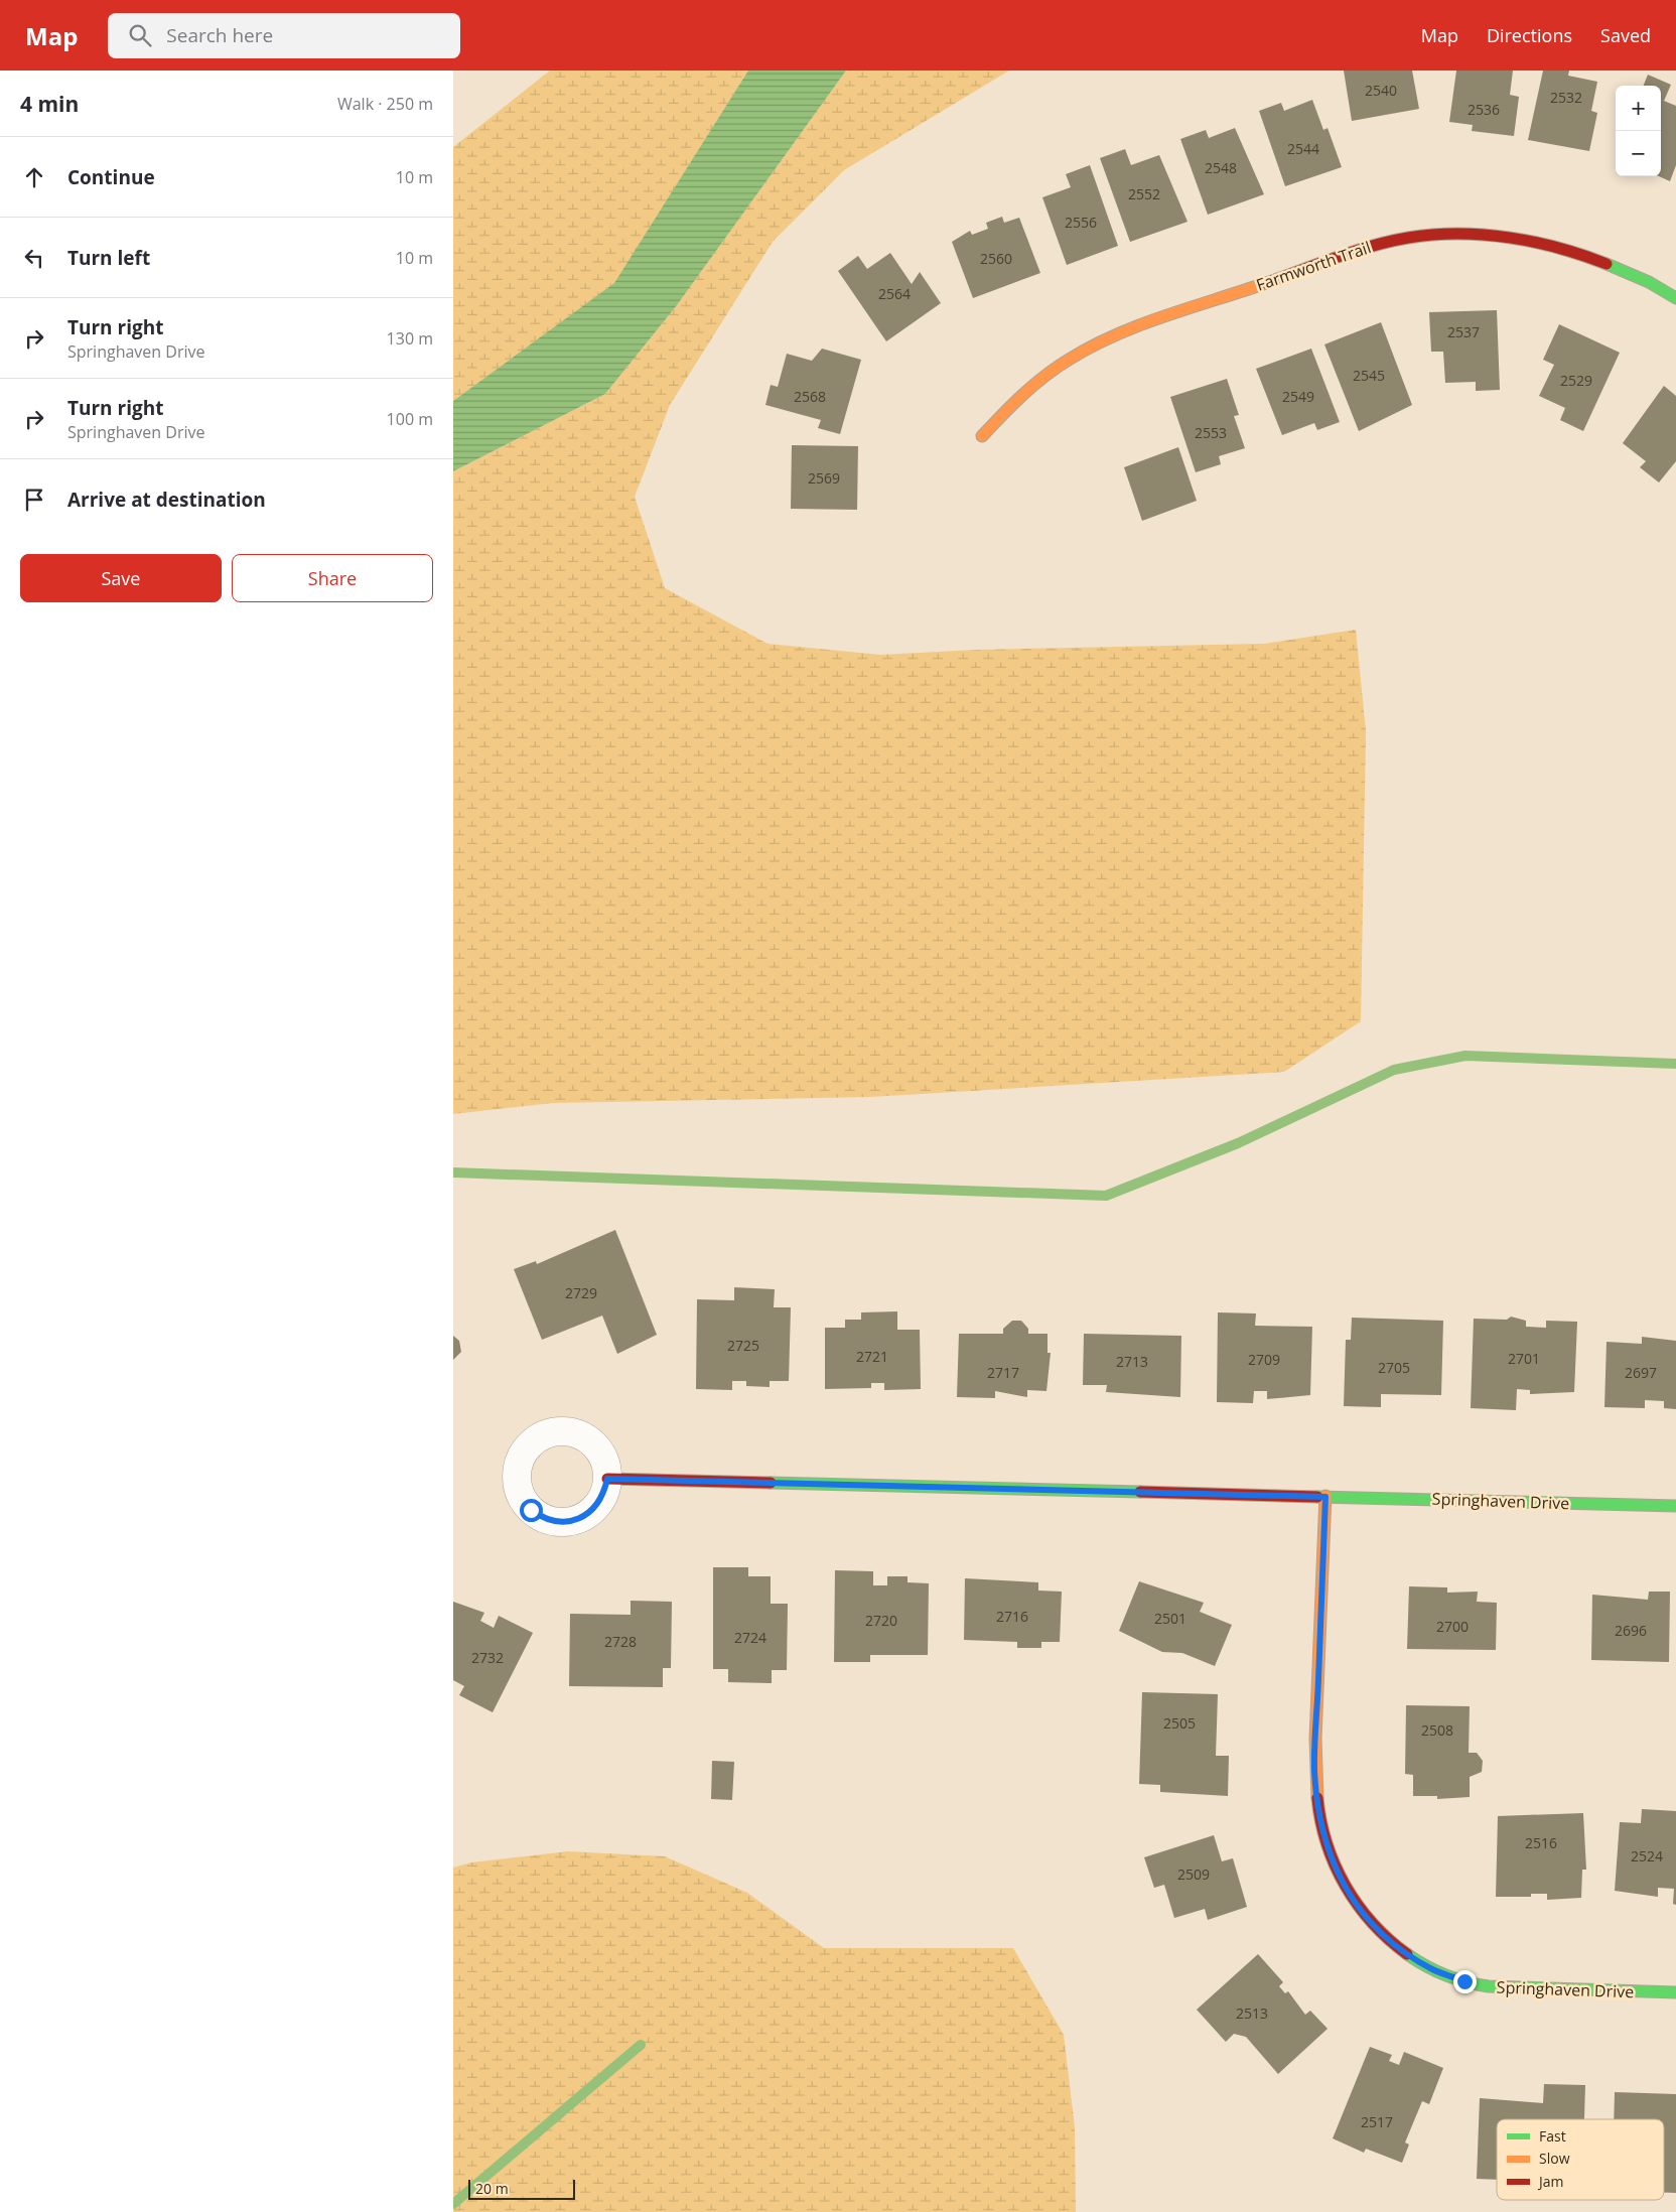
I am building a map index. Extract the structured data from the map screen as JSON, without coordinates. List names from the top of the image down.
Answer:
{
  "streets": {
    "street": ["Farmworth Trail", "Springhaven Drive"]
  },
  "house_numbers": [
    "2540",
    "2532",
    "2536",
    "2544",
    "2548",
    "2552",
    "2556",
    "2560",
    "2564",
    "2537",
    "2545",
    "2529",
    "2568",
    "2549",
    "2553",
    "2569",
    "2729",
    "2725",
    "2721",
    "2701",
    "2709",
    "2713",
    "2705",
    "2717",
    "2697",
    "2716",
    "2501",
    "2720",
    "2700",
    "2696",
    "2724",
    "2728",
    "2732",
    "2505",
    "2508",
    "2516",
    "2524",
    "2509",
    "2513",
    "2517"
  ],
  "legend": ["Fast", "Slow", "Jam"],
  "scale_bar": "20 m",
  "page": {
    "header": "Map",
    "search": "Search here",
    "nav": ["Map", "Directions", "Saved"],
    "heading": ["4 min", "Walk · 250 m"],
    "map_buttons": ["+", "−"],
    "list": [
      ["Continue", "10 m"],
      ["Turn left", "10 m"],
      ["Turn right", "Springhaven Drive", "130 m"],
      ["Turn right", "Springhaven Drive", "100 m"],
      "Arrive at destination"
    ],
    "buttons": ["Save", "Share"],
    "scale": "20 m"
  }
}
